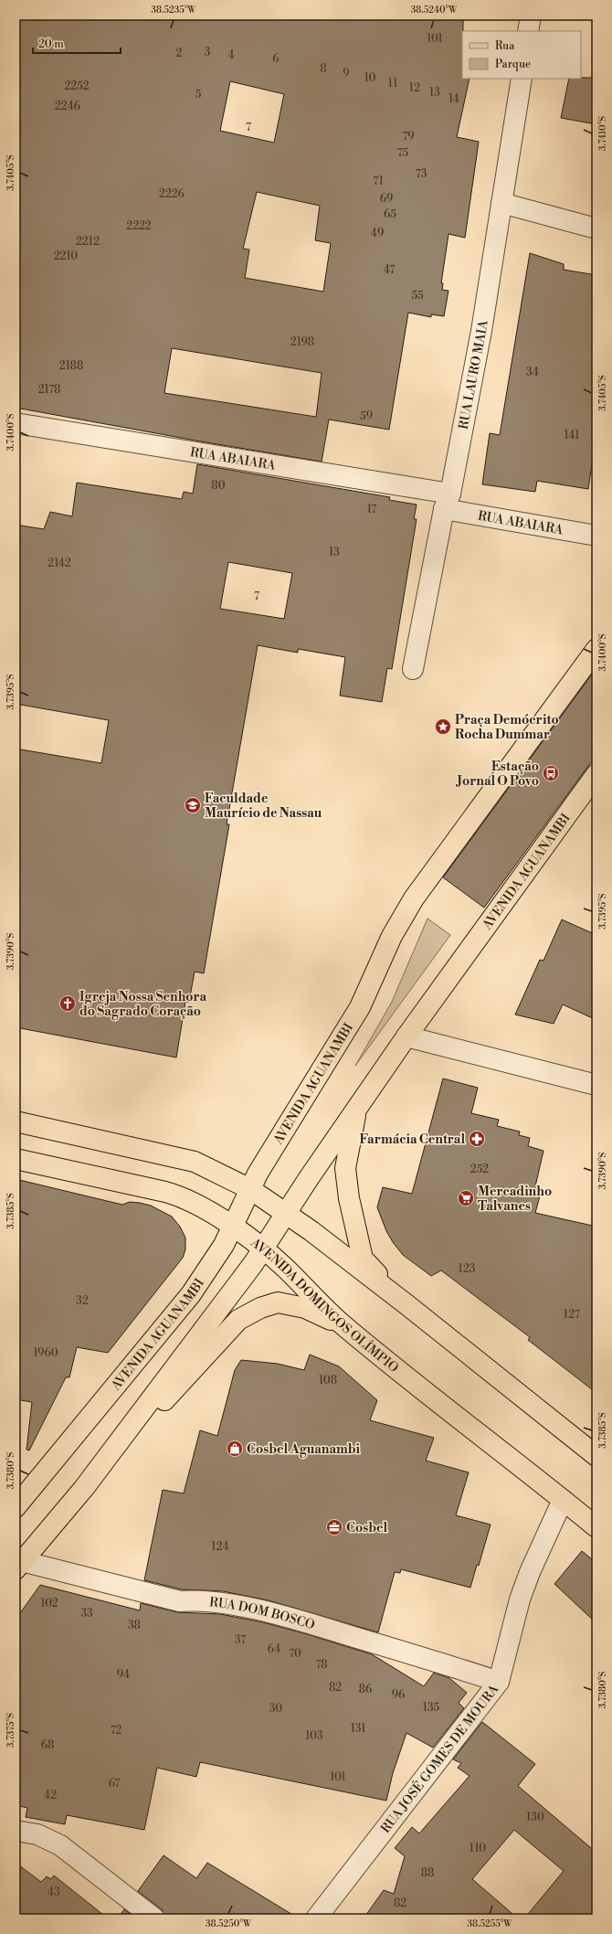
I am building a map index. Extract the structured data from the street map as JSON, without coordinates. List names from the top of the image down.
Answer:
{
  "streets": {
    "main road": ["AVENIDA AGUANAMBI", "AVENIDA DOMINGOS OLÍMPIO"],
    "street": [
      "RUA LAURO MAIA",
      "RUA ABAIARA",
      "RUA DOM BOSCO",
      "RUA JOSÉ GOMES DE MOURA"
    ]
  },
  "crossings": [
    ["RUA LAURO MAIA", "RUA ABAIARA"],
    ["AVENIDA AGUANAMBI", "AVENIDA DOMINGOS OLÍMPIO"],
    ["AVENIDA AGUANAMBI", "RUA DOM BOSCO"],
    ["AVENIDA DOMINGOS OLÍMPIO", "RUA JOSÉ GOMES DE MOURA"],
    ["RUA DOM BOSCO", "RUA JOSÉ GOMES DE MOURA"]
  ],
  "places": {
    "place": ["Praça Demócrito Rocha Dummar"],
    "bus stop": ["Estação Jornal O Povo"],
    "school or university": ["Faculdade Maurício de Nassau"],
    "church": ["Igreja Nossa Senhora do Sagrado Coração"],
    "pharmacy": ["Farmácia Central"],
    "supermarket": ["Mercadinho Talvanes"],
    "shop": ["Cosbel Aguanambi"],
    "office": ["Cosbel"]
  },
  "house_numbers": [
    "101",
    "3",
    "2",
    "4",
    "6",
    "8",
    "9",
    "10",
    "11",
    "2252",
    "12",
    "13",
    "5",
    "14",
    "2246",
    "7",
    "79",
    "75",
    "73",
    "71",
    "2226",
    "69",
    "65",
    "2222",
    "49",
    "2212",
    "2210",
    "47",
    "55",
    "2198",
    "2188",
    "34",
    "2178",
    "59",
    "141",
    "80",
    "17",
    "13",
    "2142",
    "7",
    "252",
    "123",
    "32",
    "127",
    "1960",
    "108",
    "124",
    "102",
    "33",
    "38",
    "37",
    "64",
    "70",
    "78",
    "94",
    "82",
    "86",
    "96",
    "135",
    "30",
    "131",
    "72",
    "103",
    "68",
    "101",
    "67",
    "42",
    "130",
    "110",
    "88",
    "43",
    "82"
  ],
  "legend": ["Rua", "Parque"],
  "scale_bar": "20 m",
  "coordinates": [
    "38.5235°W",
    "38.5240°W",
    "3.7410°S",
    "3.7405°S",
    "3.7400°S",
    "3.7395°S",
    "3.7390°S",
    "3.7385°S",
    "3.7380°S",
    "3.7375°S",
    "38.5250°W",
    "38.5255°W"
  ]
}
